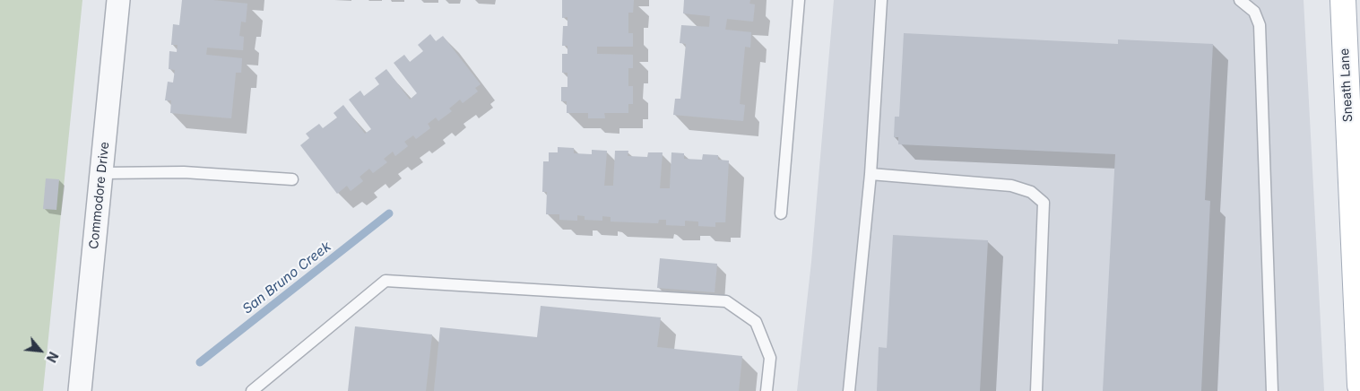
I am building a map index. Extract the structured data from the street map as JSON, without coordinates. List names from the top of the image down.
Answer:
{
  "streets": {
    "main road": ["Sneath Lane"],
    "street": ["Commodore Drive"]
  },
  "water": ["San Bruno Creek"],
  "north": "bottom right"
}
